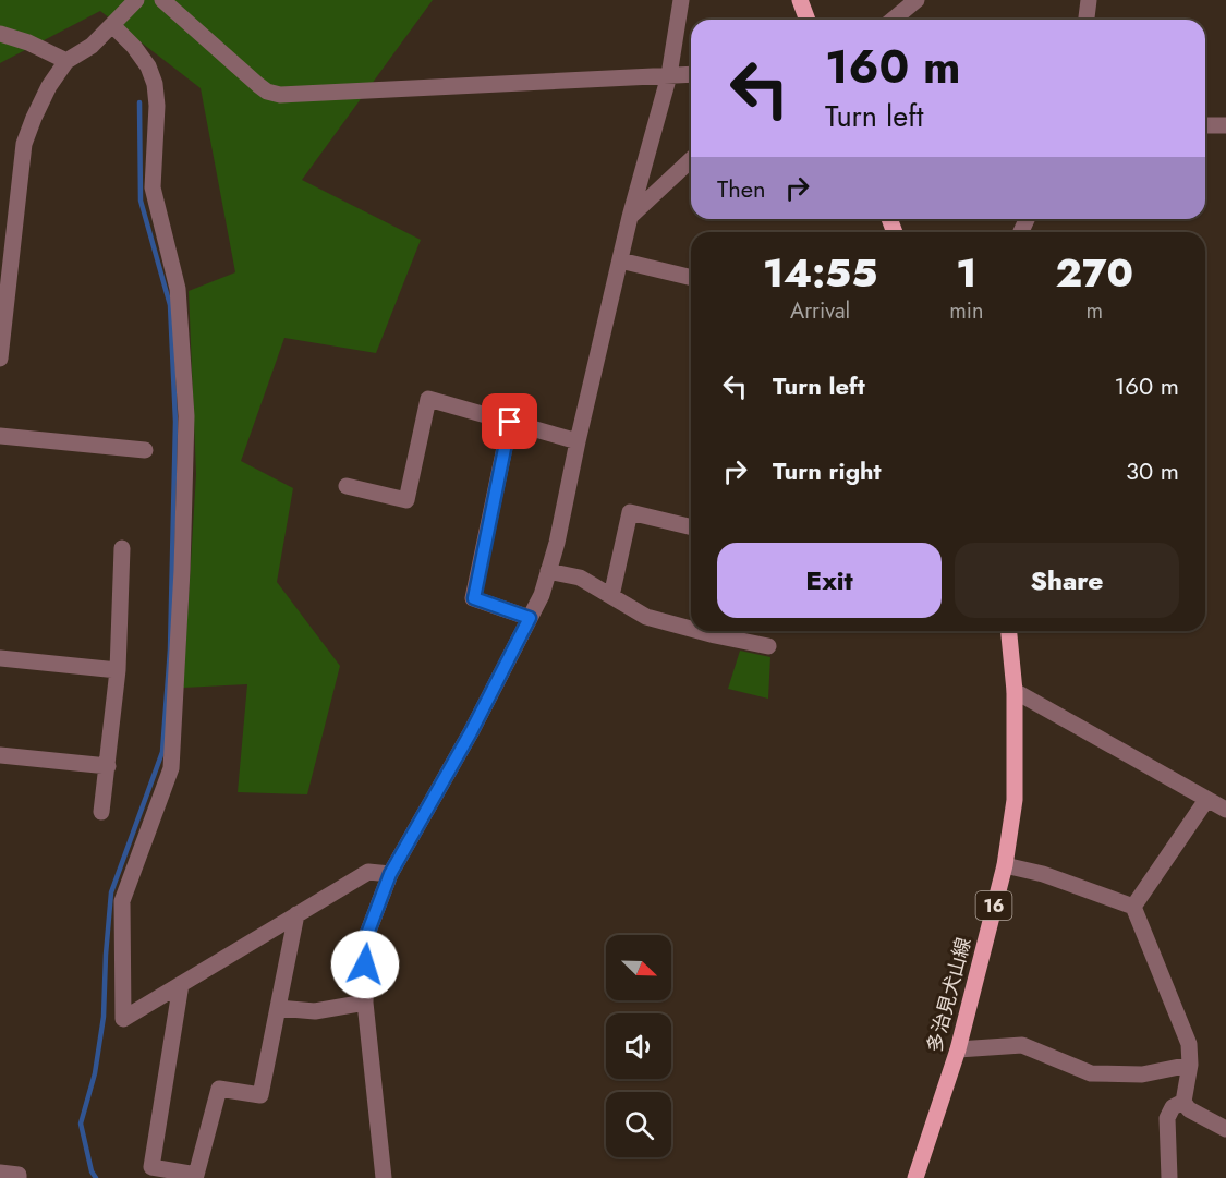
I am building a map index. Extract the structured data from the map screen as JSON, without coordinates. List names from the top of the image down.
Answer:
{
  "streets": {
    "main road": ["16", "多治見犬山線"]
  },
  "north": "bottom right",
  "page": {
    "turn": ["160 m", "Turn left"],
    "then": "Then",
    "eta": [
      "14:55",
      "Arrival",
      "1",
      "min",
      "270",
      "m"
    ],
    "list": [
      {
        "name": "Turn left",
        "value": "160 m"
      },
      {
        "name": "Turn right",
        "value": "30 m"
      }
    ],
    "buttons": ["Exit", "Share"]
  }
}
